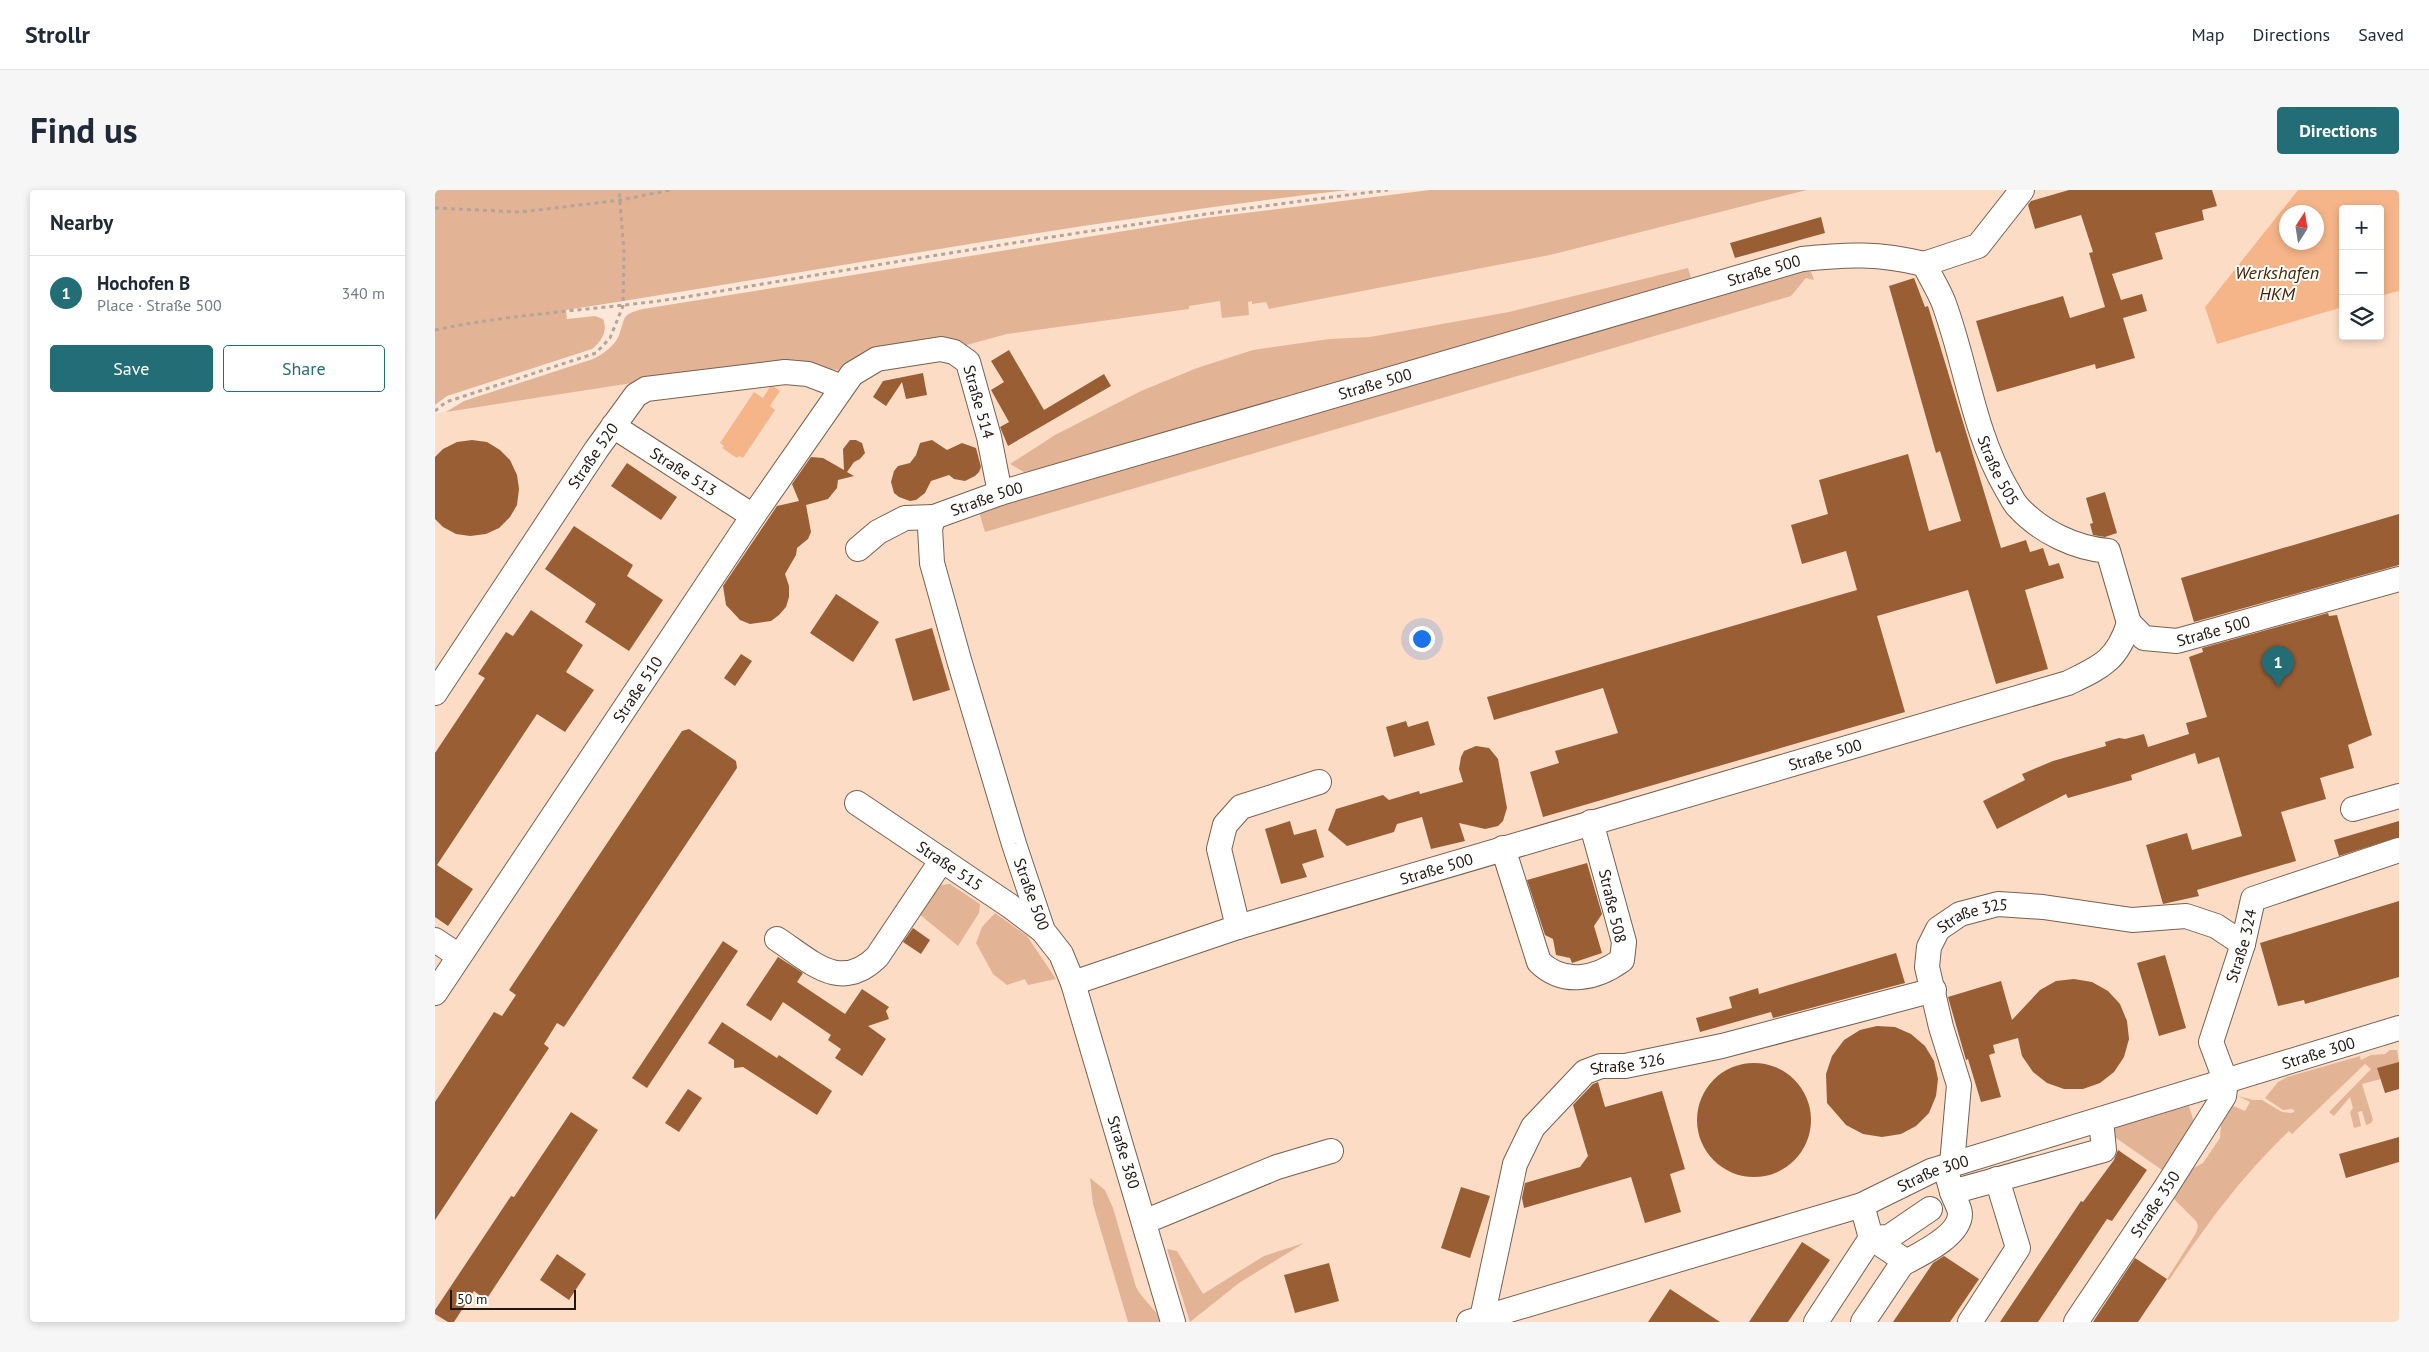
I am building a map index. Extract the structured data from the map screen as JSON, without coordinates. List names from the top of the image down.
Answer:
{
  "streets": {
    "street": [
      "Straße 500",
      "Straße 514",
      "Straße 520",
      "Straße 505",
      "Straße 513",
      "Straße 510",
      "Straße 515",
      "Straße 508",
      "Straße 325",
      "Straße 324",
      "Straße 300",
      "Straße 326",
      "Straße 380",
      "Straße 350"
    ]
  },
  "crossings": [
    ["Straße 500", "Straße 514"],
    ["Straße 500", "Straße 505"],
    ["Straße 500", "Straße 515"],
    ["Straße 500", "Straße 508"],
    ["Straße 500", "Straße 380"],
    ["Straße 514", "Straße 520"],
    ["Straße 514", "Straße 510"],
    ["Straße 520", "Straße 513"],
    ["Straße 520", "Straße 510"],
    ["Straße 513", "Straße 510"],
    ["Straße 325", "Straße 324"],
    ["Straße 325", "Straße 300"],
    ["Straße 325", "Straße 326"],
    ["Straße 324", "Straße 300"],
    ["Straße 324", "Straße 350"],
    ["Straße 300", "Straße 326"],
    ["Straße 300", "Straße 350"]
  ],
  "water": ["Werkshafen HKM"],
  "scale_bar": "50 m",
  "north": "top",
  "page": {
    "header": "Strollr",
    "nav": ["Map", "Directions", "Saved"],
    "title": "Find us",
    "buttons": [
      "Directions",
      ["Save", "Share"]
    ],
    "heading": "Nearby",
    "map_buttons": ["+", "−"],
    "list": [
      {
        "mark": "1",
        "name": "Hochofen B",
        "note": "Place · Straße 500",
        "value": "340 m"
      }
    ],
    "pins": "1",
    "scale": "50 m"
  }
}
